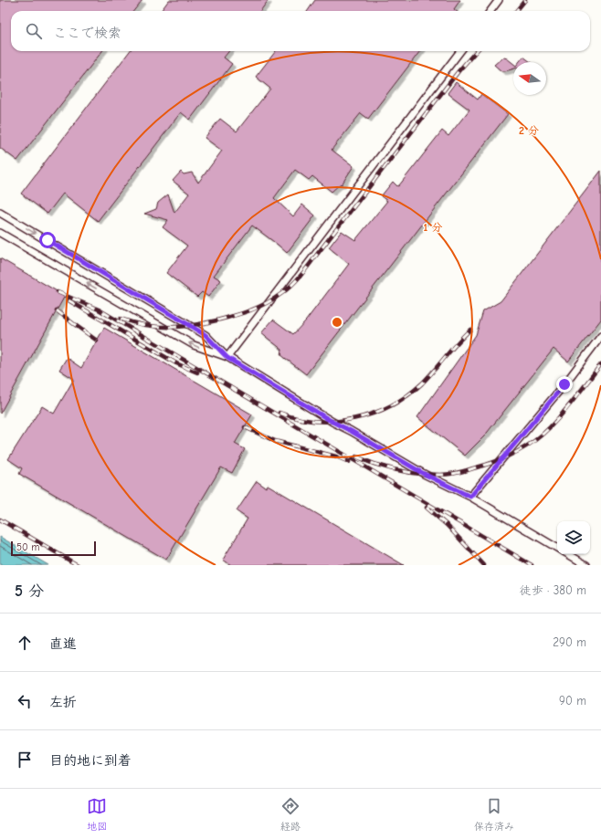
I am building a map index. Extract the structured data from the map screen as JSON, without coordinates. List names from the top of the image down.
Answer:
{
  "scale_bar": "50 m",
  "north": "left",
  "page": {
    "search": "ここで検索",
    "scale": "50 m",
    "heading": ["5 分", "徒歩 · 380 m"],
    "list": [
      ["直進", "290 m"],
      ["左折", "90 m"],
      "目的地に到着"
    ],
    "nav": ["地図", "経路", "保存済み"]
  },
  "rings": ["2 分", "1 分"]
}
